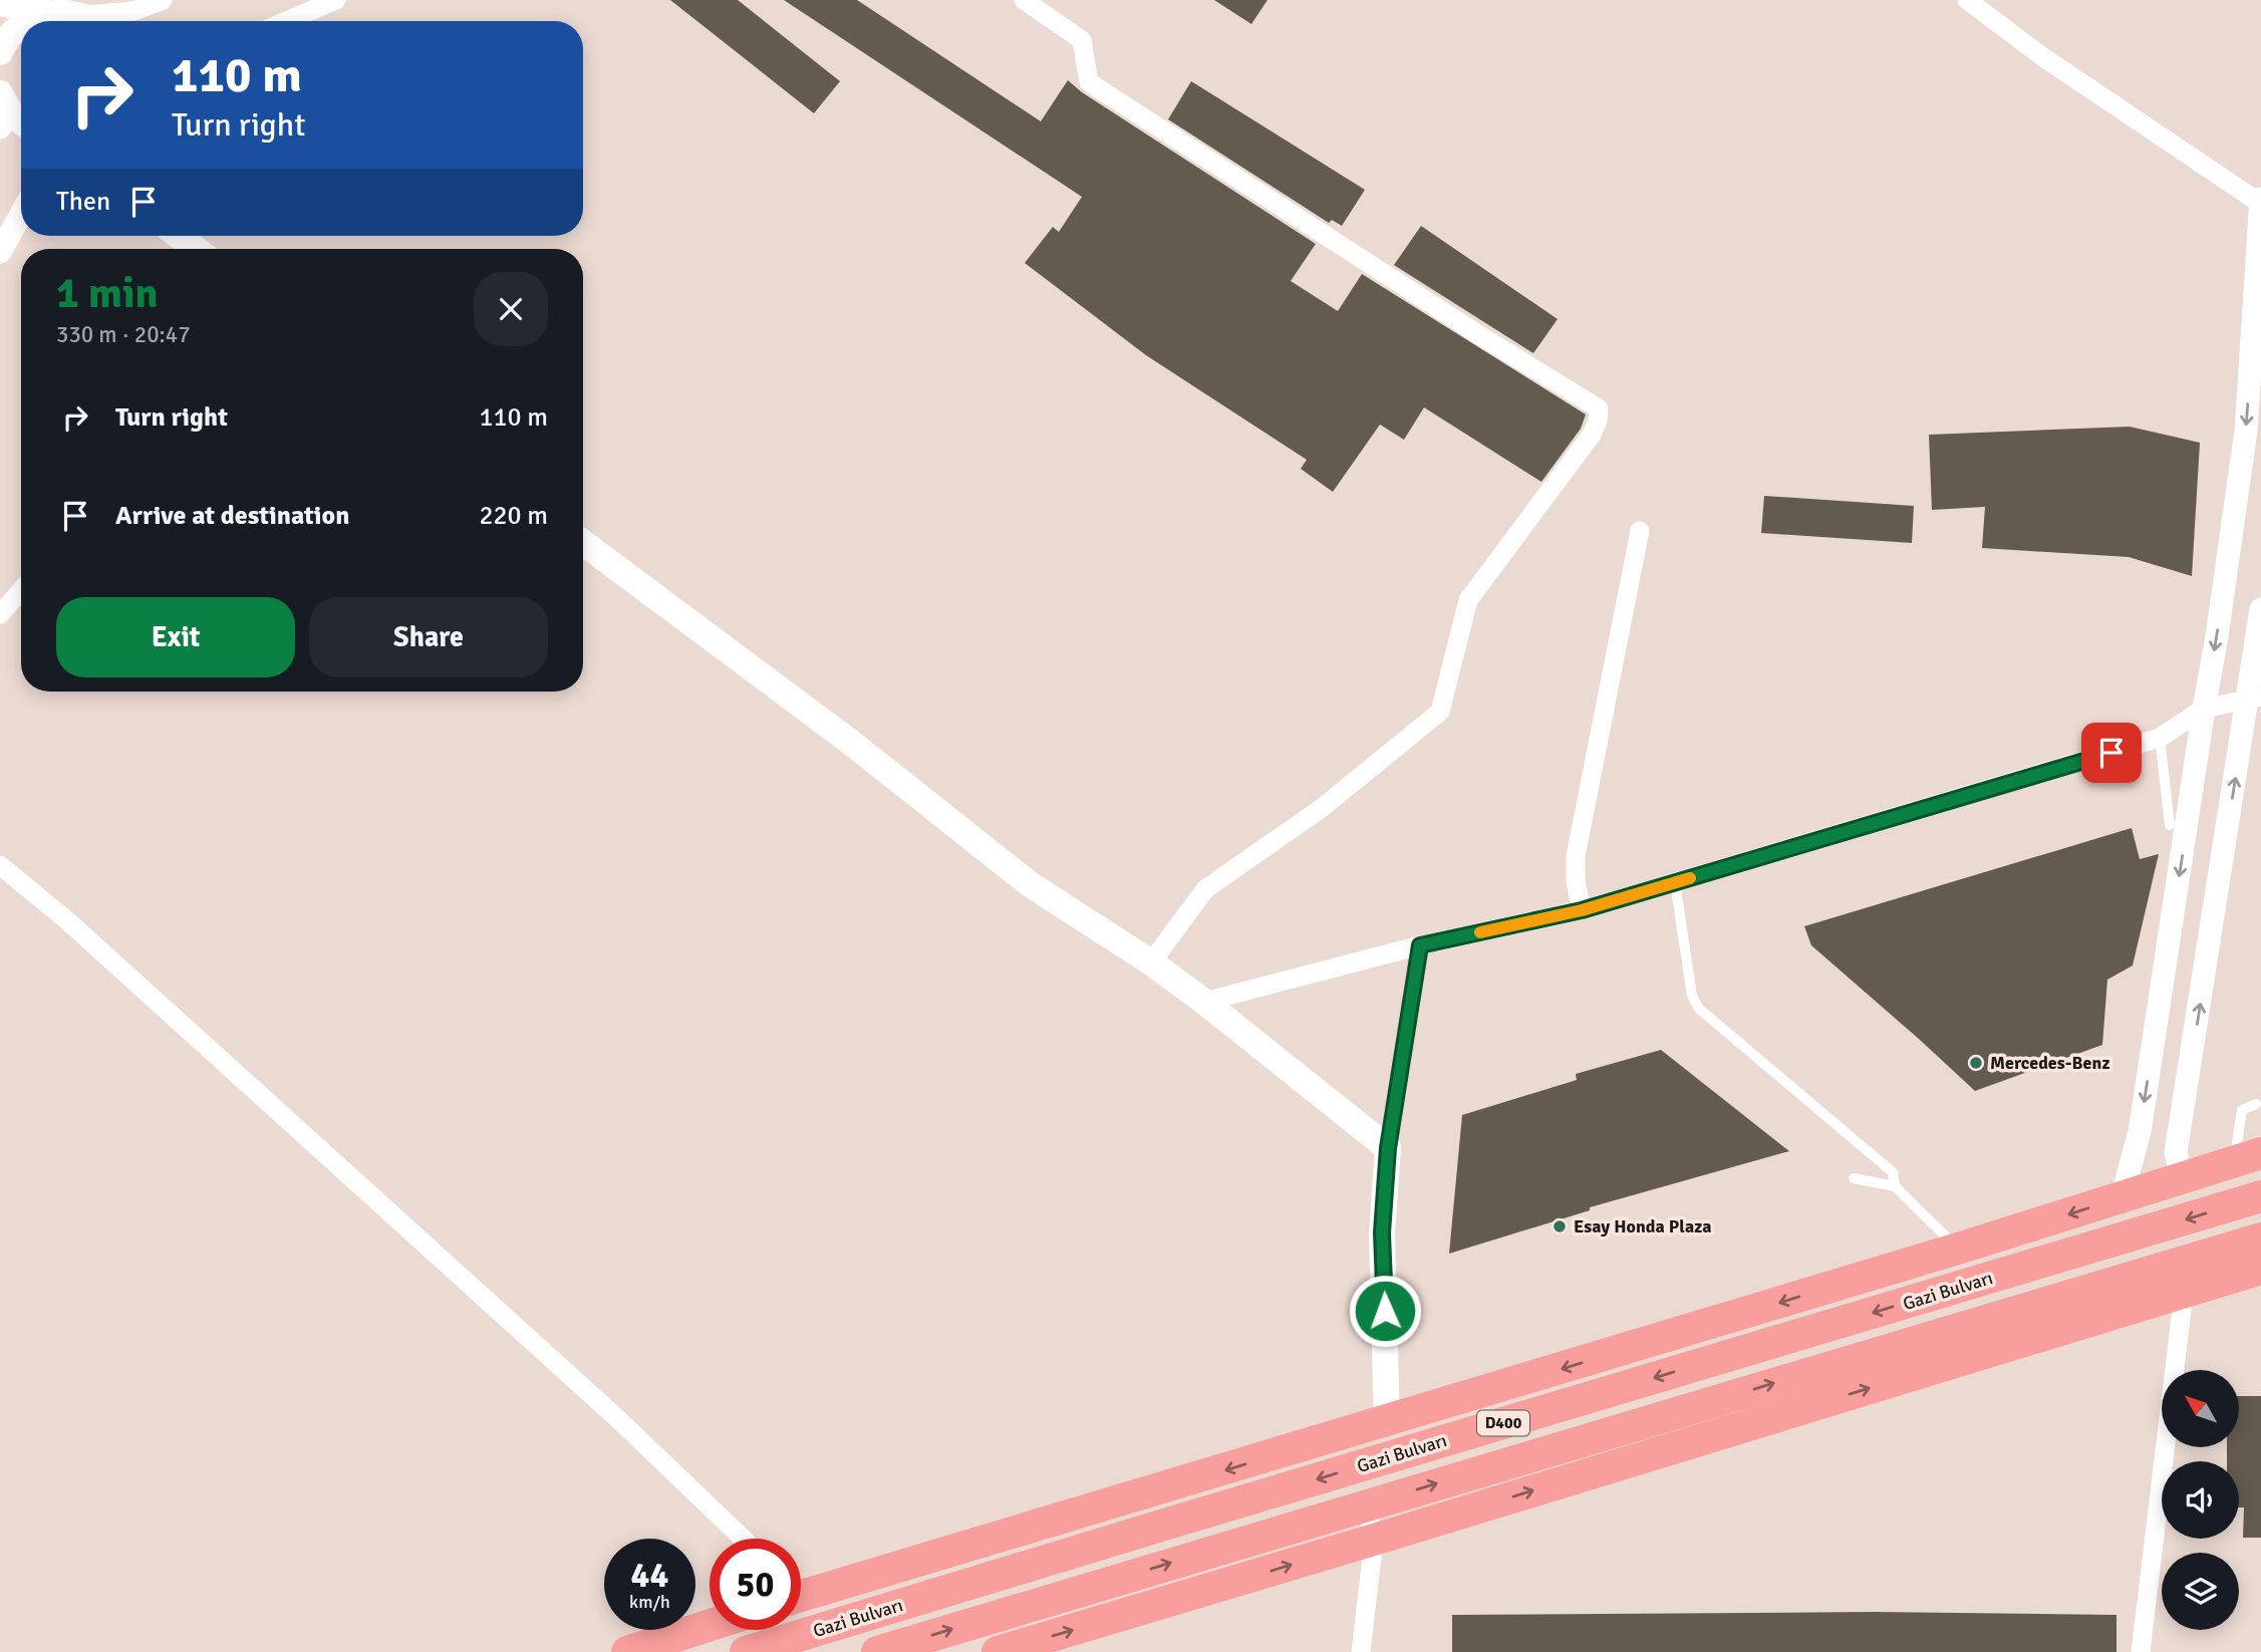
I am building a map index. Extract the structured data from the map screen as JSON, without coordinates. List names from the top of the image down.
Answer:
{
  "streets": {
    "highway": ["Gazi Bulvarı", "D400"]
  },
  "places": ["Mercedes-Benz", "Esay Honda Plaza"],
  "north": "top left",
  "page": {
    "turn": ["110 m", "Turn right"],
    "then": "Then",
    "heading": ["1 min", "330 m · 20:47"],
    "list": [
      {
        "name": "Turn right",
        "value": "110 m"
      },
      {
        "name": "Arrive at destination",
        "value": "220 m"
      }
    ],
    "buttons": ["Exit", "Share"],
    "speed": "44 km/h",
    "limit": "50"
  }
}
